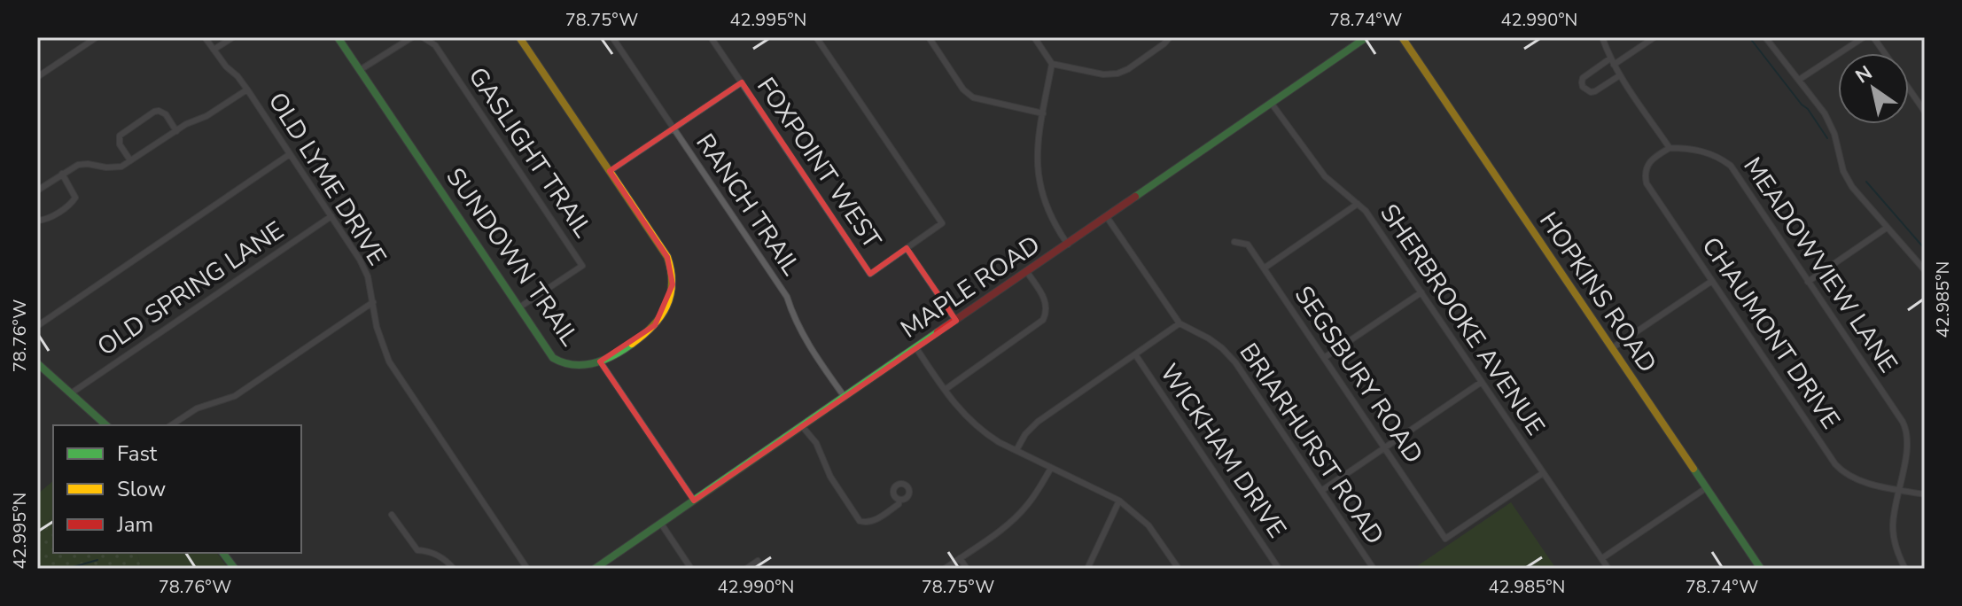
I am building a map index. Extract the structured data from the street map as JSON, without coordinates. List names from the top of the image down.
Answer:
{
  "streets": {
    "street": [
      "GASLIGHT TRAIL",
      "FOXPOINT WEST",
      "OLD LYME DRIVE",
      "RANCH TRAIL",
      "SUNDOWN TRAIL",
      "MEADOWVIEW LANE",
      "MAPLE ROAD",
      "OLD SPRING LANE",
      "HOPKINS ROAD",
      "SHERBROOKE AVENUE",
      "CHAUMONT DRIVE",
      "SEGSBURY ROAD",
      "BRIARHURST ROAD",
      "WICKHAM DRIVE"
    ]
  },
  "crossings": [
    ["GASLIGHT TRAIL", "SUNDOWN TRAIL"],
    ["OLD LYME DRIVE", "OLD SPRING LANE"],
    ["RANCH TRAIL", "MAPLE ROAD"],
    ["SUNDOWN TRAIL", "MAPLE ROAD"],
    ["MEADOWVIEW LANE", "CHAUMONT DRIVE"],
    ["MAPLE ROAD", "SHERBROOKE AVENUE"],
    ["MAPLE ROAD", "BRIARHURST ROAD"],
    ["SHERBROOKE AVENUE", "SEGSBURY ROAD"]
  ],
  "legend": ["Fast", "Slow", "Jam"],
  "north": "top left",
  "coordinates": [
    "78.75°W",
    "42.995°N",
    "78.74°W",
    "42.990°N",
    "42.985°N",
    "78.76°W"
  ]
}
